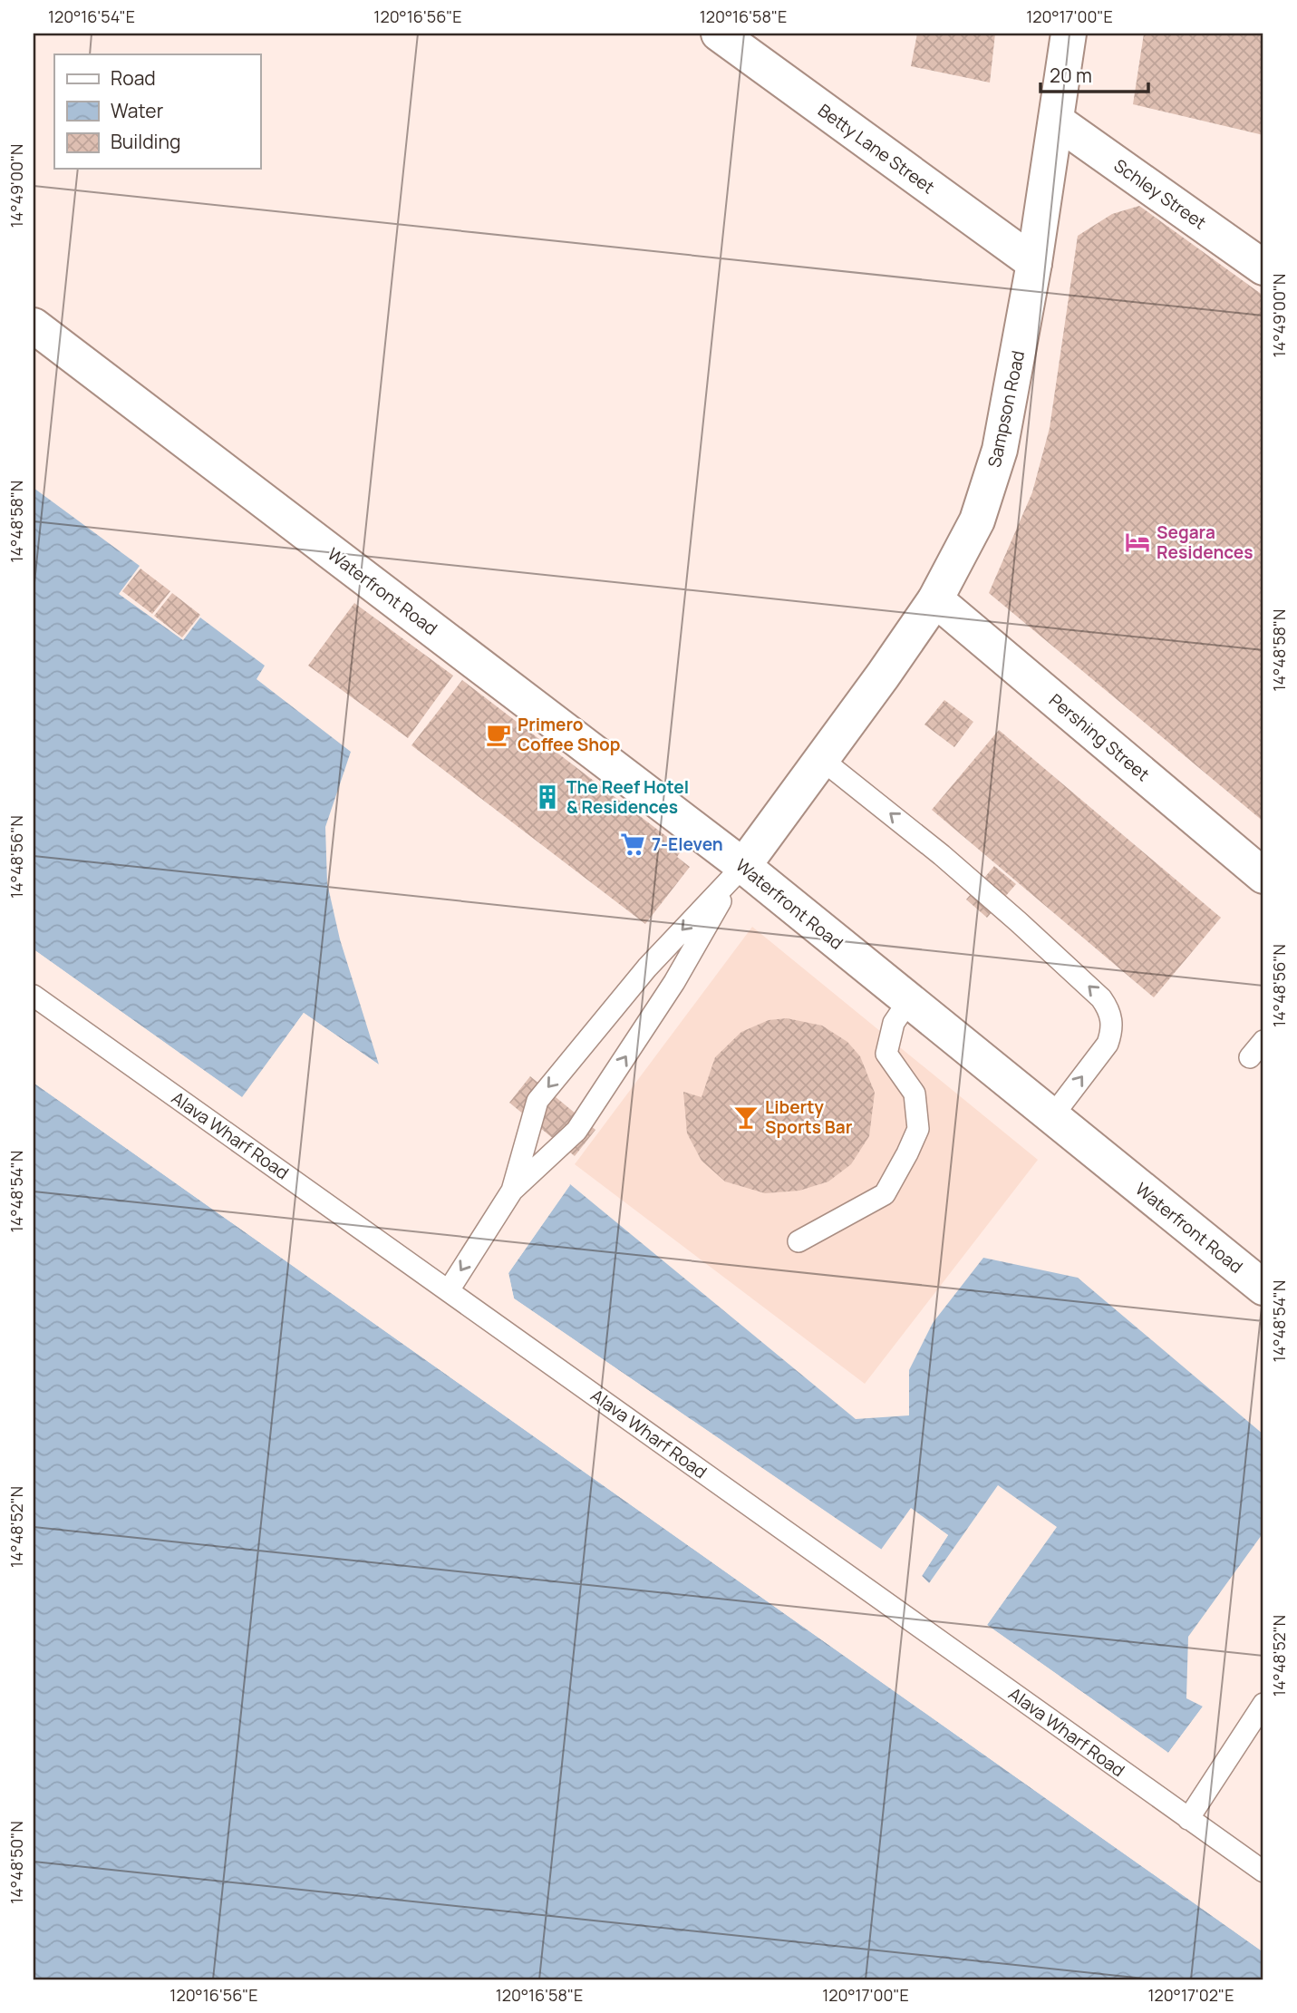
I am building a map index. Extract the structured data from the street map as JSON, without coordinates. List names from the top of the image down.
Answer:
{
  "streets": {
    "main road": [
      "Betty Lane Street",
      "Schley Street",
      "Sampson Road",
      "Waterfront Road",
      "Pershing Street"
    ],
    "lane": ["Alava Wharf Road"]
  },
  "crossings": [
    ["Betty Lane Street", "Sampson Road"],
    ["Schley Street", "Sampson Road"],
    ["Sampson Road", "Waterfront Road"],
    ["Sampson Road", "Pershing Street"]
  ],
  "places": {
    "hotel": ["Segara Residences"],
    "cafe": ["Primero Coffee Shop"],
    "building": ["The Reef Hotel & Residences"],
    "supermarket": ["7-Eleven"],
    "bar": ["Liberty Sports Bar"]
  },
  "legend": ["Road", "Water", "Building"],
  "scale_bar": "20 m",
  "coordinates": [
    "120°16'54\"E",
    "120°16'56\"E",
    "120°16'58\"E",
    "120°17'00\"E",
    "14°49'00\"N",
    "14°48'58\"N",
    "14°48'56\"N",
    "14°48'54\"N",
    "14°48'52\"N",
    "14°48'50\"N",
    "120°17'02\"E"
  ]
}
